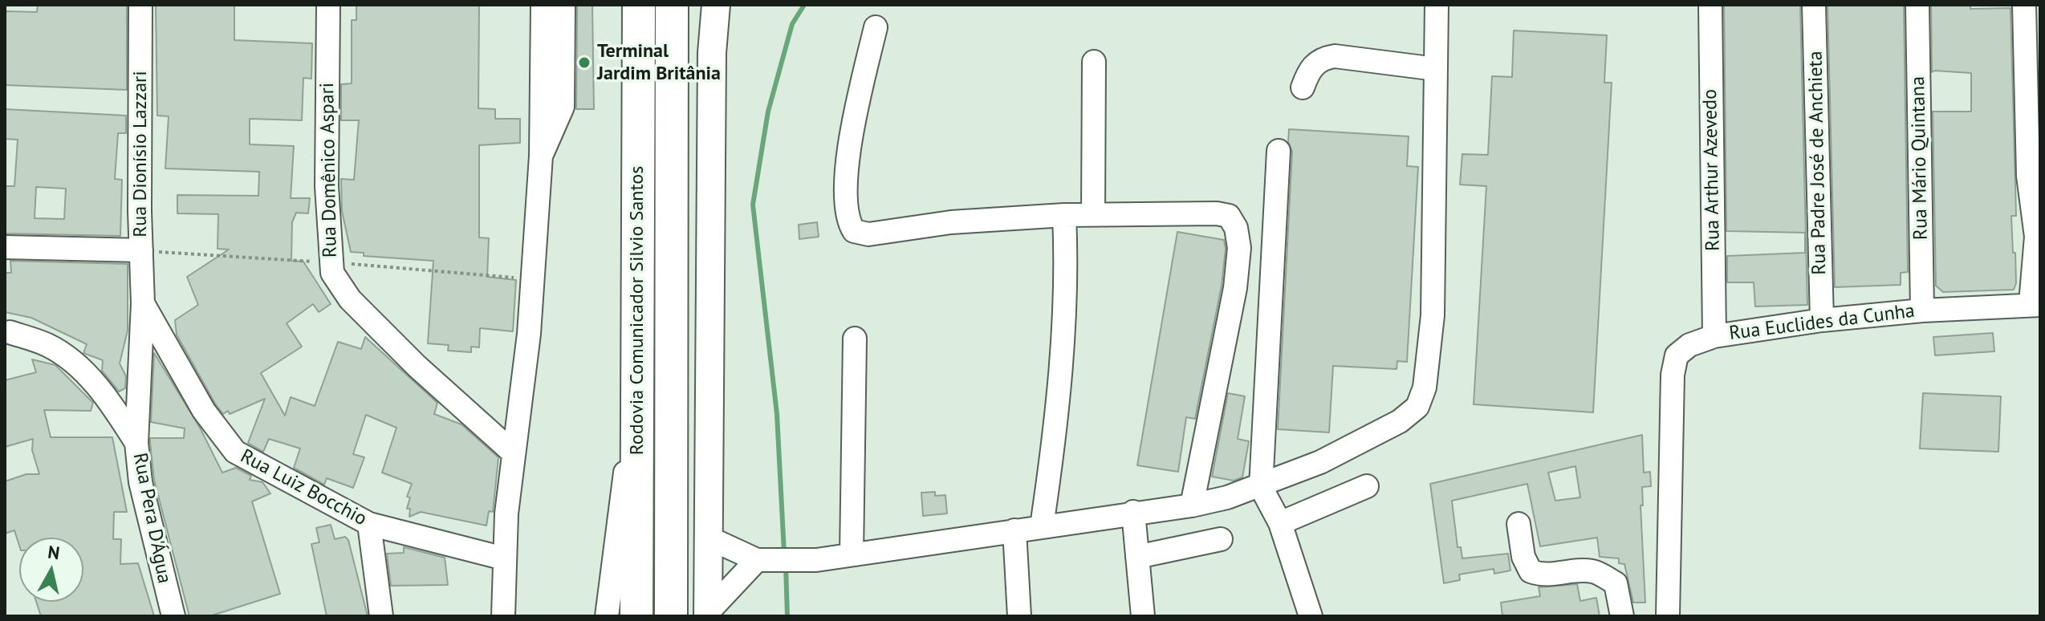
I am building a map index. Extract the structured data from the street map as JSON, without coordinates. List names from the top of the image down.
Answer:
{
  "streets": {
    "highway": ["Rodovia Comunicador Silvio Santos"],
    "street": [
      "Rua Dionísio Lazzari",
      "Rua Mário Quintana",
      "Rua Padre José de Anchieta",
      "Rua Domênico Aspari",
      "Rua Arthur Azevedo",
      "Rua Euclides da Cunha",
      "Rua Luiz Bocchio",
      "Rua Pera D'Água"
    ]
  },
  "crossings": [
    ["Rua Dionísio Lazzari", "Rua Luiz Bocchio"],
    ["Rua Dionísio Lazzari", "Rua Pera D'Água"],
    ["Rua Mário Quintana", "Rua Euclides da Cunha"],
    ["Rua Padre José de Anchieta", "Rua Euclides da Cunha"],
    ["Rua Arthur Azevedo", "Rua Euclides da Cunha"],
    ["Rua Luiz Bocchio", "Rua Pera D'Água"]
  ],
  "places": ["Terminal Jardim Britânia"],
  "north": "top"
}
